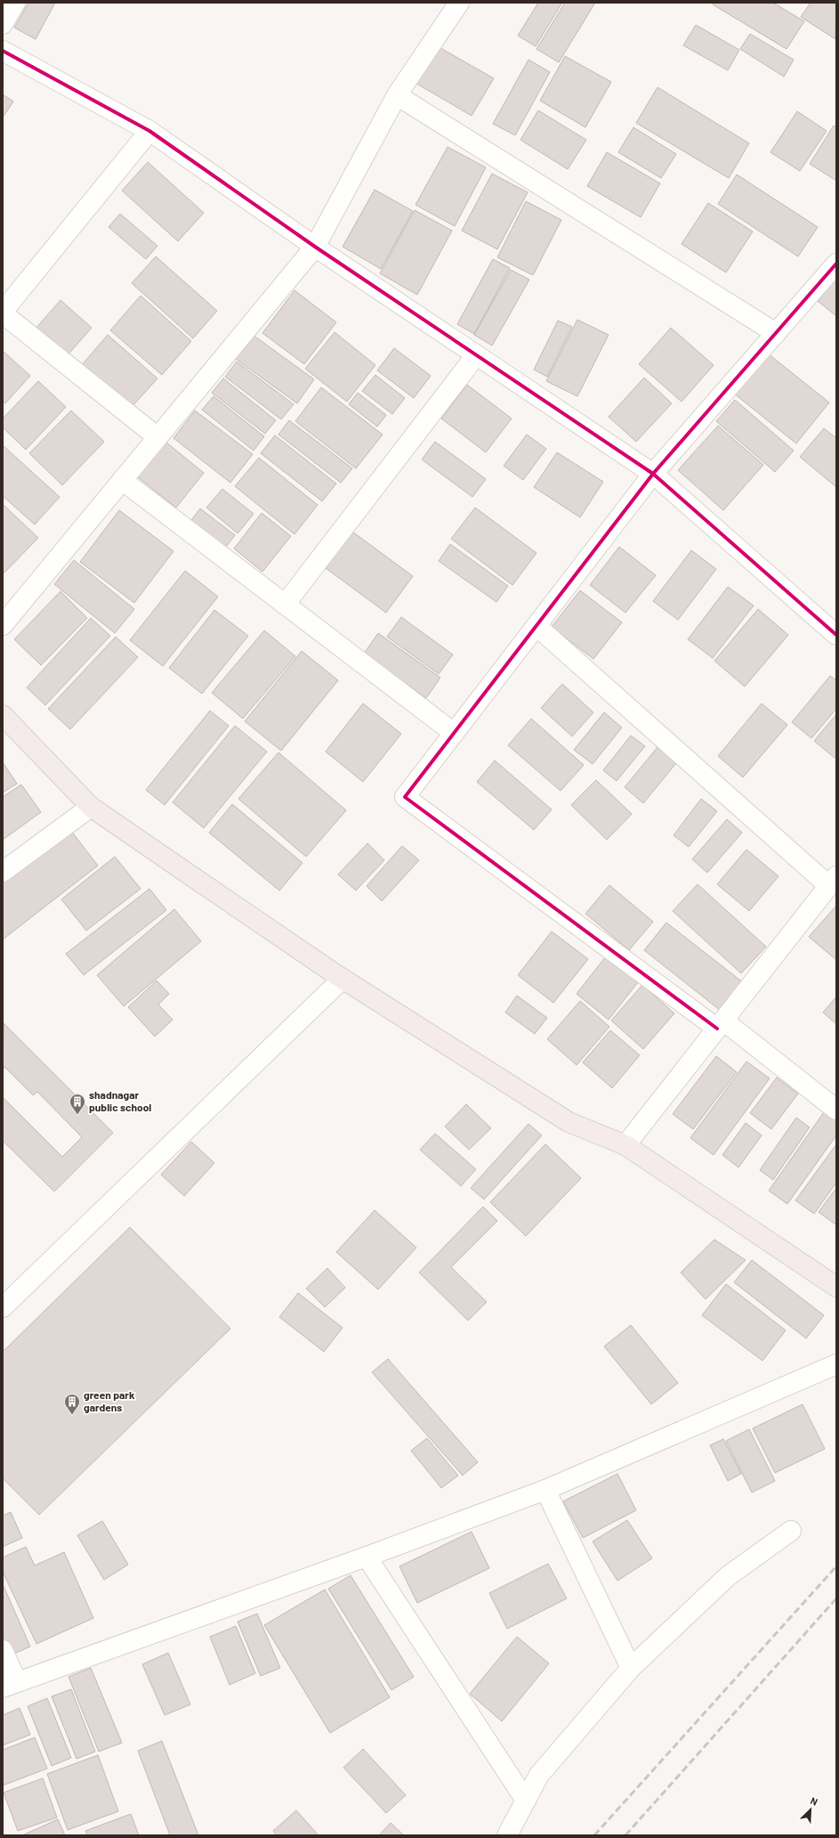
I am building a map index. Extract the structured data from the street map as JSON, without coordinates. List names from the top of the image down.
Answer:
{
  "places": {
    "building": ["shadnagar public school", "green park gardens"]
  },
  "north": "top right"
}
